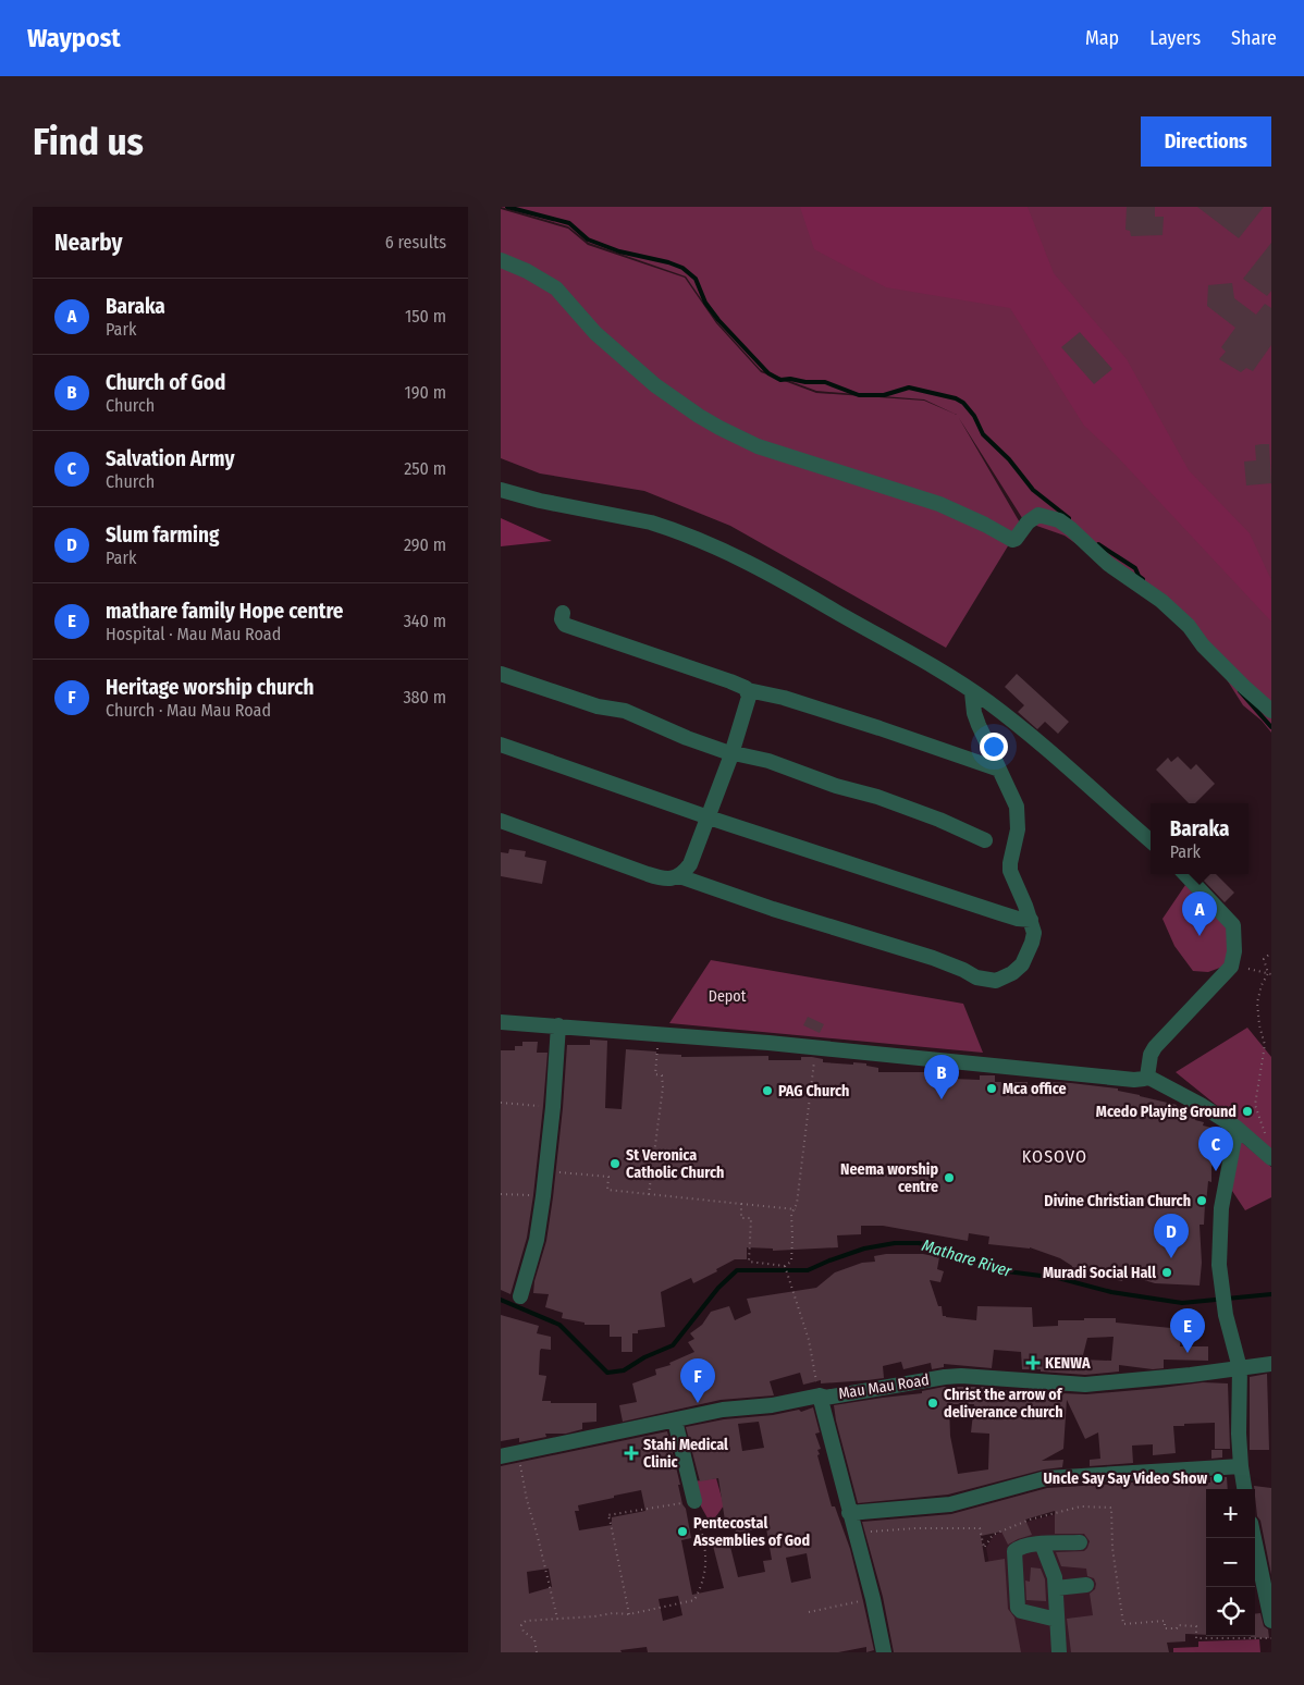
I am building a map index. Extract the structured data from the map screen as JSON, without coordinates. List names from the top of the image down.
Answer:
{
  "streets": {
    "street": ["Mau Mau Road"]
  },
  "districts": ["KOSOVO"],
  "water": ["Mathare River"],
  "parks": ["Depot"],
  "places": {
    "other": [
      "Mca office",
      "PAG Church",
      "Mcedo Playing Ground",
      "St Veronica Catholic Church",
      "Neema worship centre",
      "Divine Christian Church",
      "Muradi Social Hall",
      "Christ the arrow of deliverance church",
      "Uncle Say Say Video Show",
      "Pentecostal Assemblies of God"
    ],
    "health": ["KENWA", "Stahi Medical Clinic"]
  },
  "page": {
    "header": "Waypost",
    "nav": ["Map", "Layers", "Share"],
    "buttons": "Directions",
    "title": "Find us",
    "heading": ["Nearby", "6 results"],
    "list": [
      {
        "mark": "A",
        "name": "Baraka",
        "note": "Park",
        "value": "150 m"
      },
      {
        "mark": "B",
        "name": "Church of God",
        "note": "Church",
        "value": "190 m"
      },
      {
        "mark": "C",
        "name": "Salvation Army",
        "note": "Church",
        "value": "250 m"
      },
      {
        "mark": "D",
        "name": "Slum farming",
        "note": "Park",
        "value": "290 m"
      },
      {
        "mark": "E",
        "name": "mathare family Hope centre",
        "note": "Hospital · Mau Mau Road",
        "value": "340 m"
      },
      {
        "mark": "F",
        "name": "Heritage worship church",
        "note": "Church · Mau Mau Road",
        "value": "380 m"
      }
    ],
    "popup": ["Baraka", "Park"],
    "pins": [
      "A",
      "B",
      "C",
      "D",
      "E",
      "F"
    ],
    "map_buttons": ["+", "−"]
  }
}
